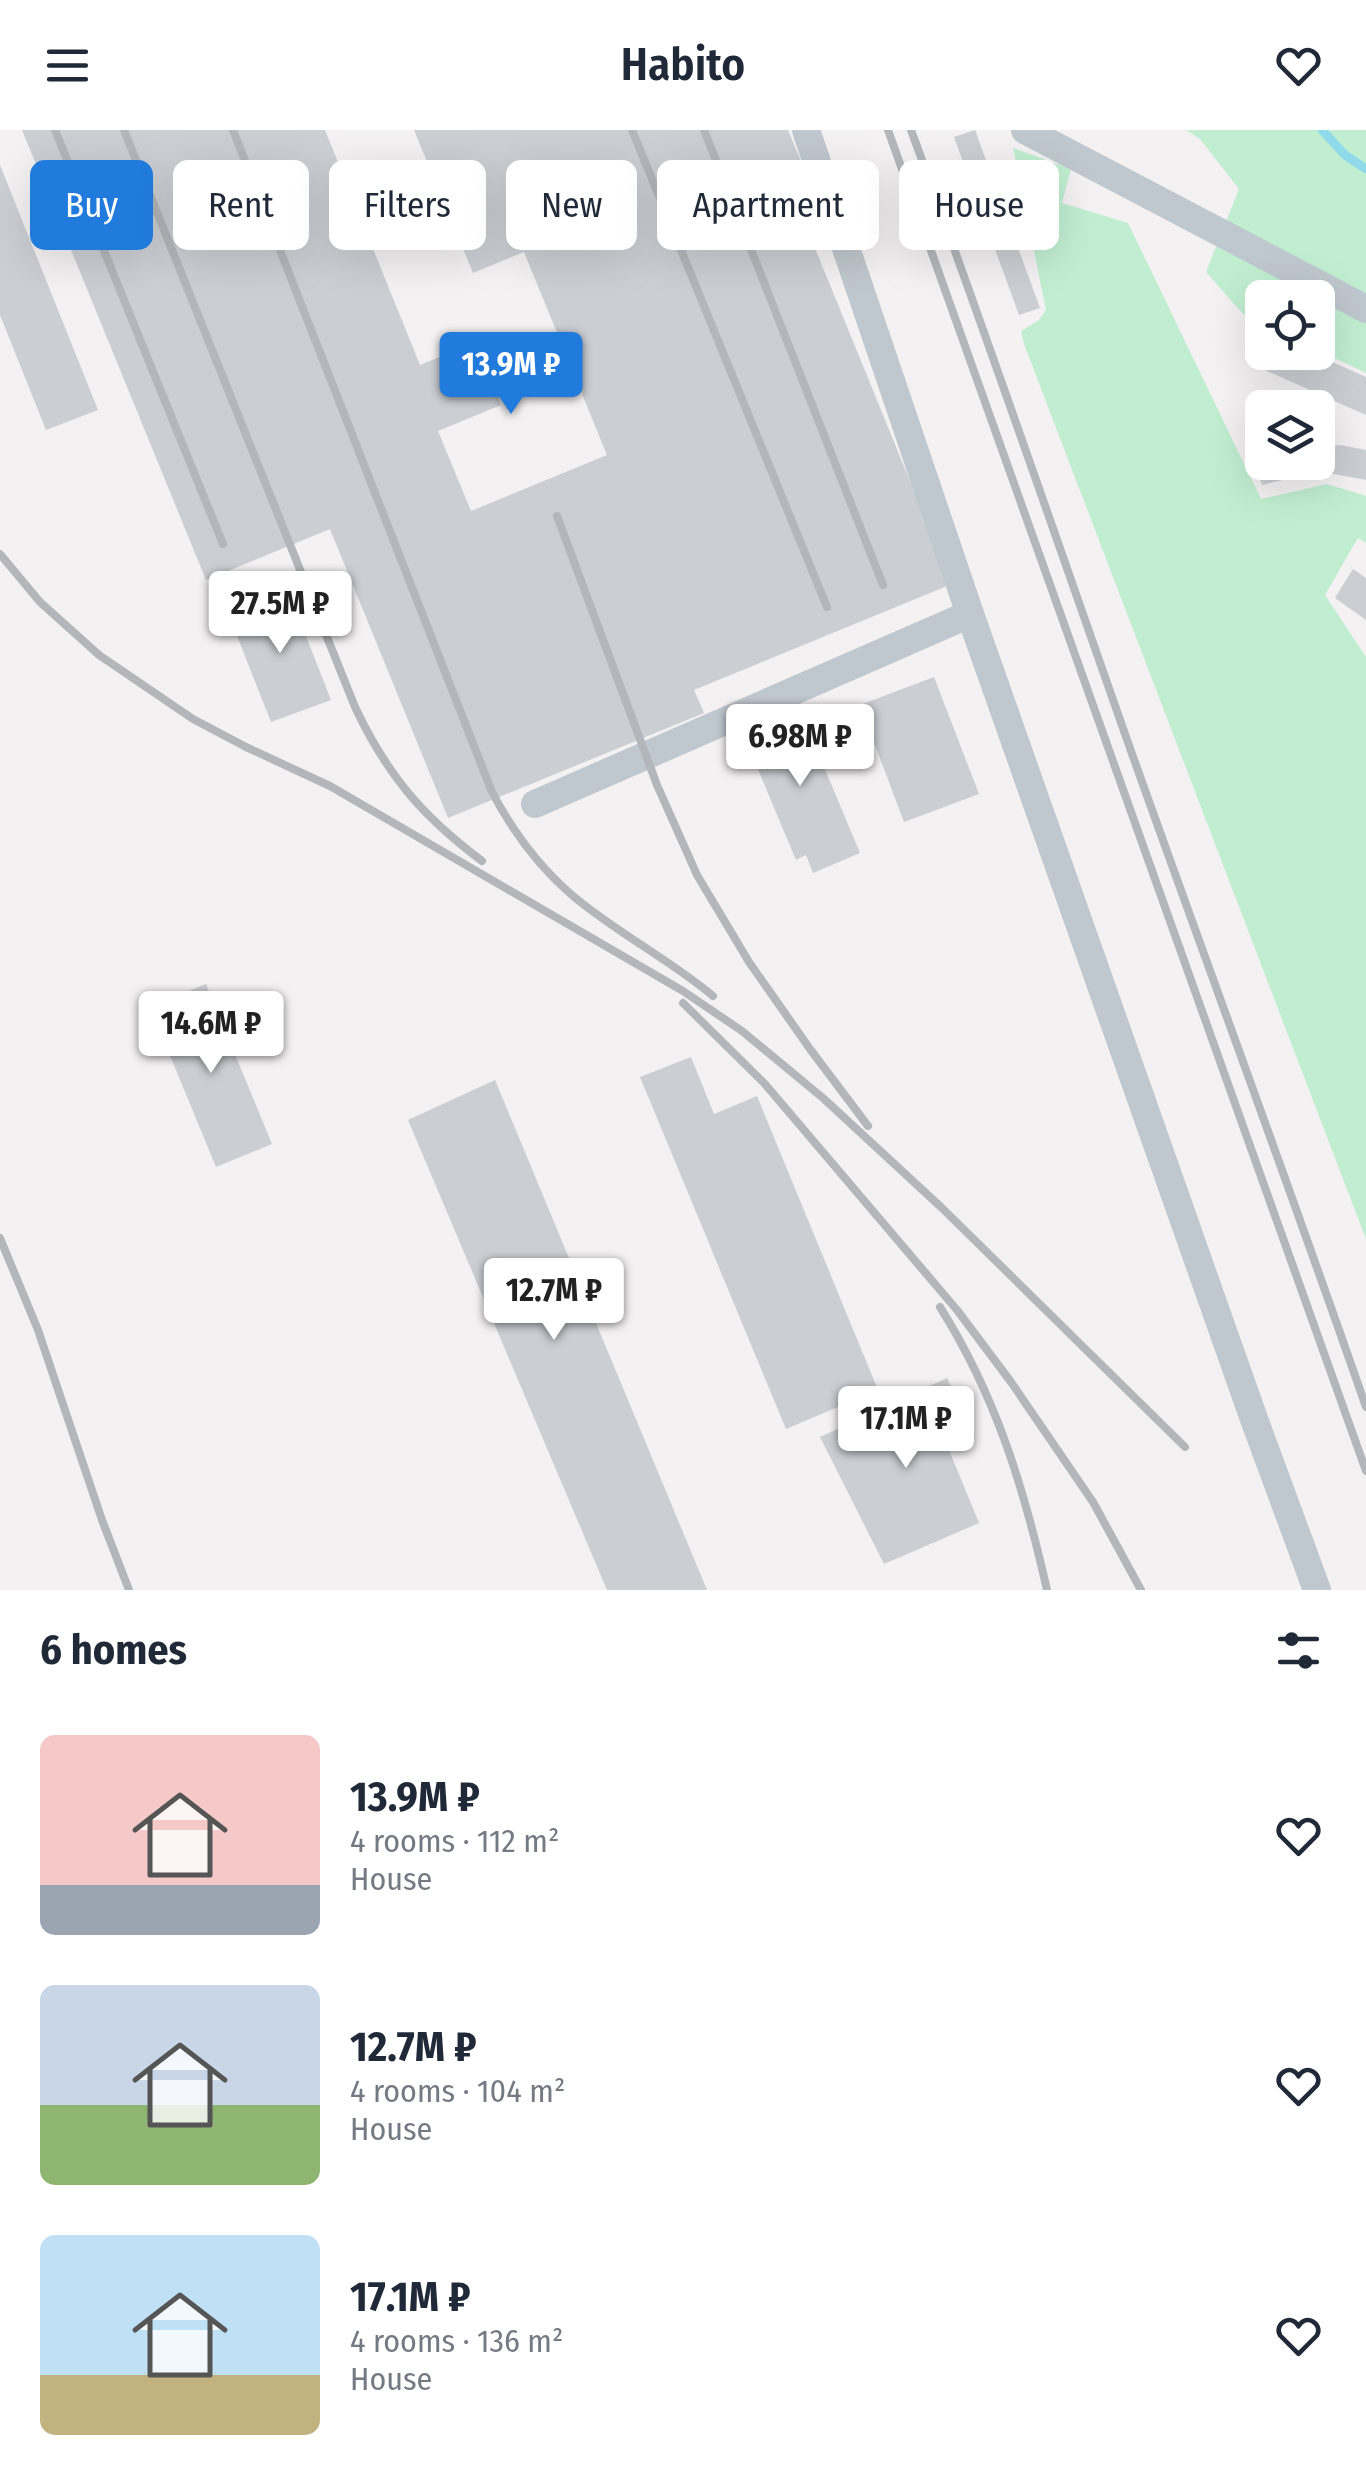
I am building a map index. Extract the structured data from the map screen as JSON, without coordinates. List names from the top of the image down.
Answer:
{
  "page": {
    "header": "Habito",
    "chip": [
      "Buy",
      "Rent",
      "Filters",
      "New",
      "Apartment",
      "House"
    ],
    "price": [
      "13.9M ₽",
      "27.5M ₽",
      "6.98M ₽",
      "14.6M ₽",
      "12.7M ₽",
      "17.1M ₽"
    ],
    "heading": "6 homes",
    "list": [
      {
        "name": "13.9M ₽",
        "note": "4 rooms · 112 m² · House"
      },
      {
        "name": "12.7M ₽",
        "note": "4 rooms · 104 m² · House"
      },
      {
        "name": "17.1M ₽",
        "note": "4 rooms · 136 m² · House"
      }
    ]
  }
}
